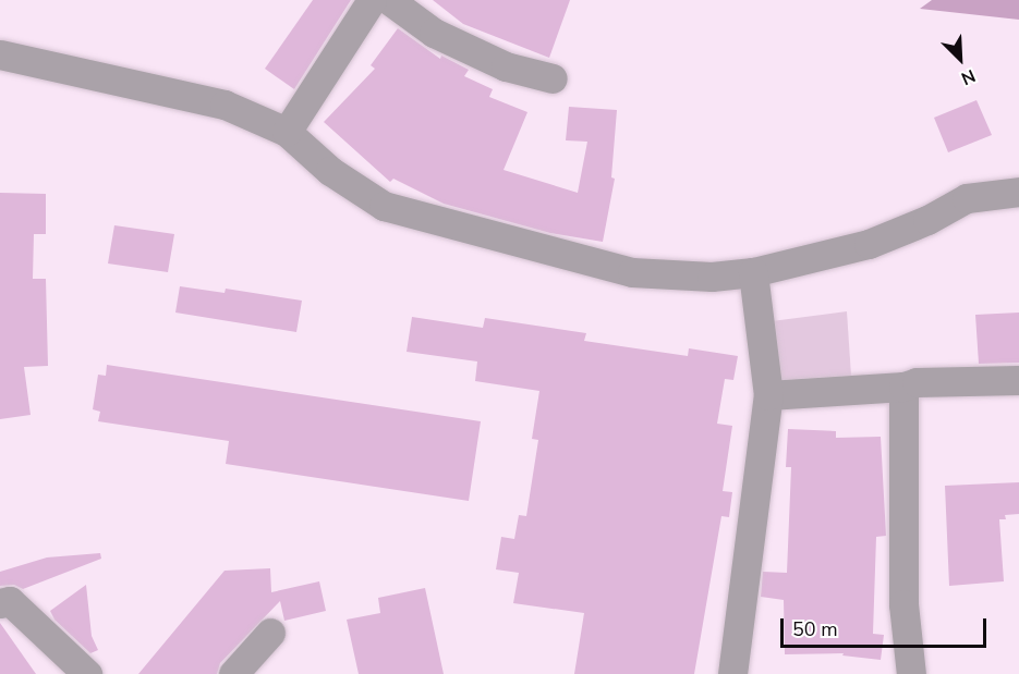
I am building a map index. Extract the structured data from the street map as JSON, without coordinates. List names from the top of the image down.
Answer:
{
  "scale_bar": "50 m",
  "north": "bottom right"
}
